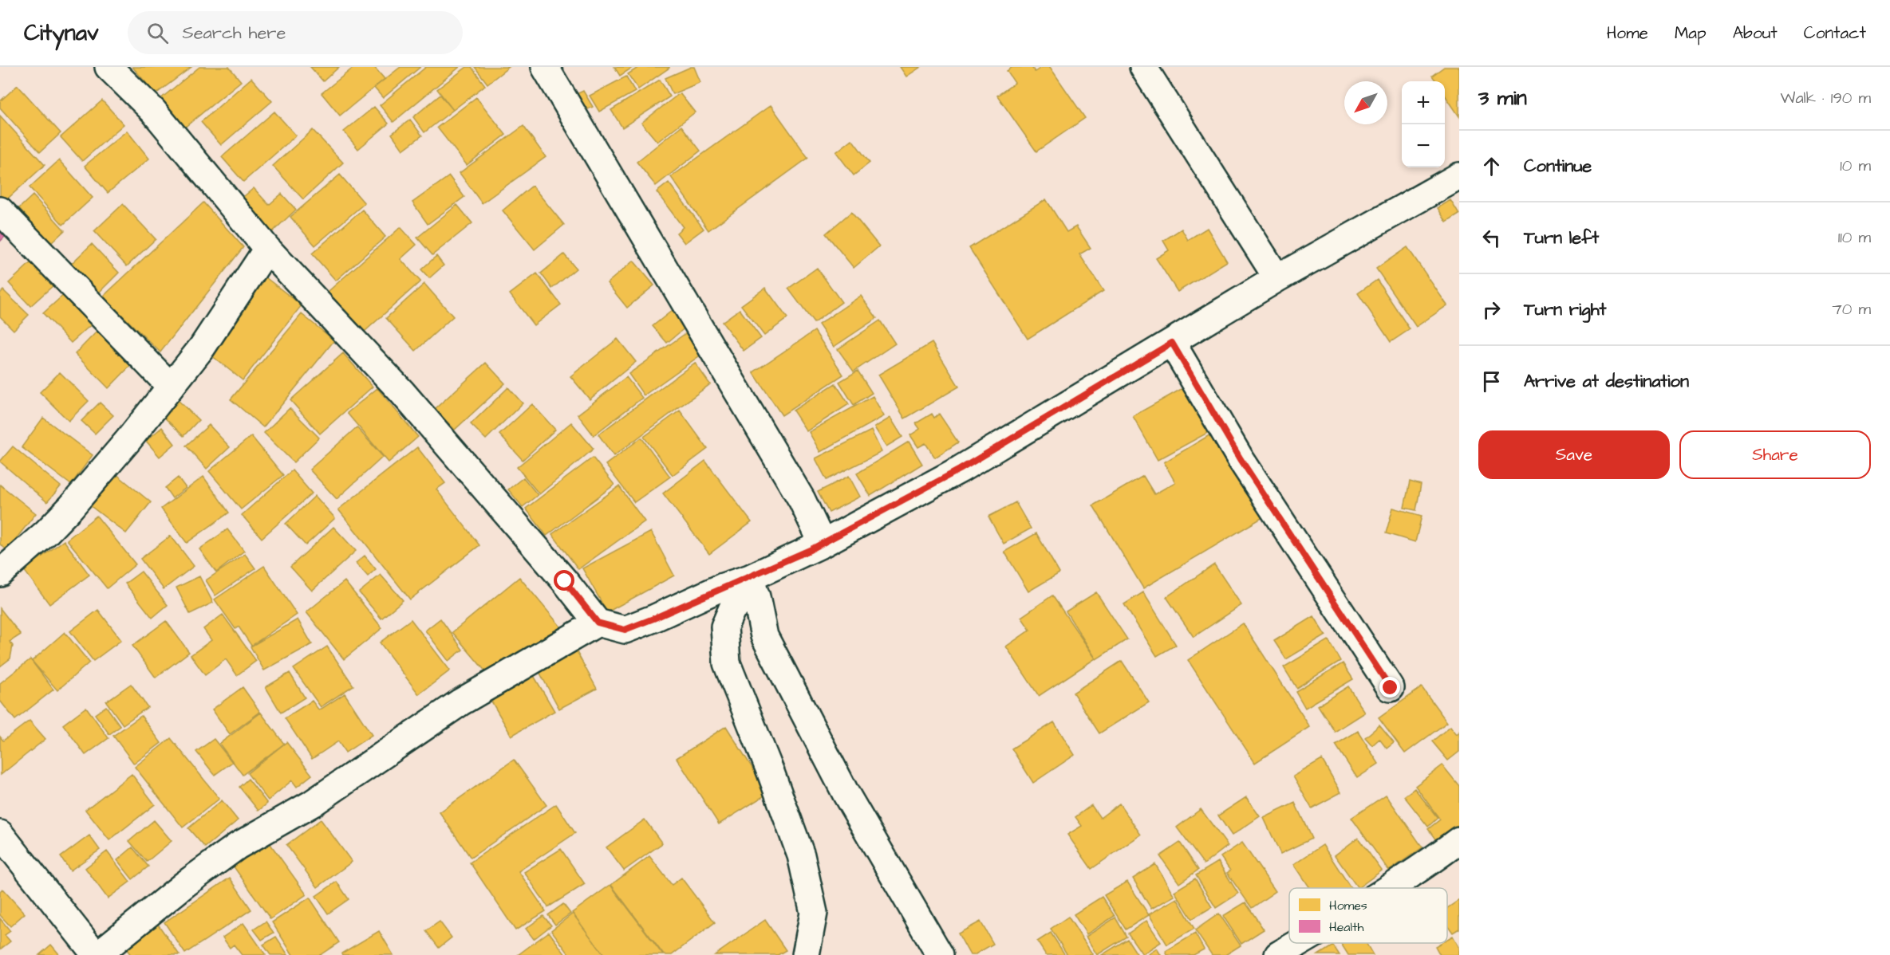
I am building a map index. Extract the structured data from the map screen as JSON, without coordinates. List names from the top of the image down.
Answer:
{
  "legend": ["Homes", "Health"],
  "north": "bottom left",
  "page": {
    "header": "Citynav",
    "search": "Search here",
    "nav": [
      "Home",
      "Map",
      "About",
      "Contact"
    ],
    "heading": ["3 min", "Walk · 190 m"],
    "map_buttons": ["+", "−"],
    "list": [
      ["Continue", "10 m"],
      ["Turn left", "110 m"],
      ["Turn right", "70 m"],
      "Arrive at destination"
    ],
    "buttons": ["Save", "Share"]
  }
}
